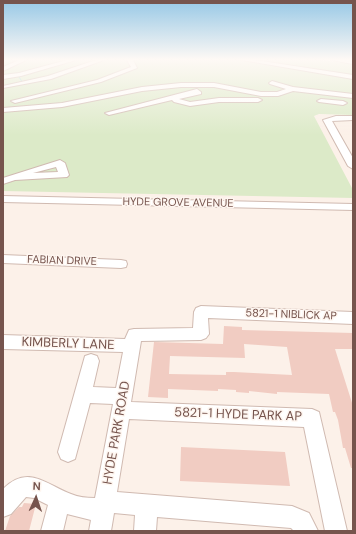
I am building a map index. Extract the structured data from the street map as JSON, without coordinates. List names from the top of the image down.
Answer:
{
  "streets": {
    "street": [
      "HYDE GROVE AVENUE",
      "FABIAN DRIVE",
      "5821-1 NIBLICK AP",
      "KIMBERLY LANE",
      "5821-1 HYDE PARK AP",
      "HYDE PARK ROAD"
    ]
  },
  "crossings": [
    ["5821-1 NIBLICK AP", "KIMBERLY LANE"],
    ["5821-1 NIBLICK AP", "HYDE PARK ROAD"],
    ["KIMBERLY LANE", "HYDE PARK ROAD"],
    ["5821-1 HYDE PARK AP", "HYDE PARK ROAD"]
  ],
  "north": "top"
}
